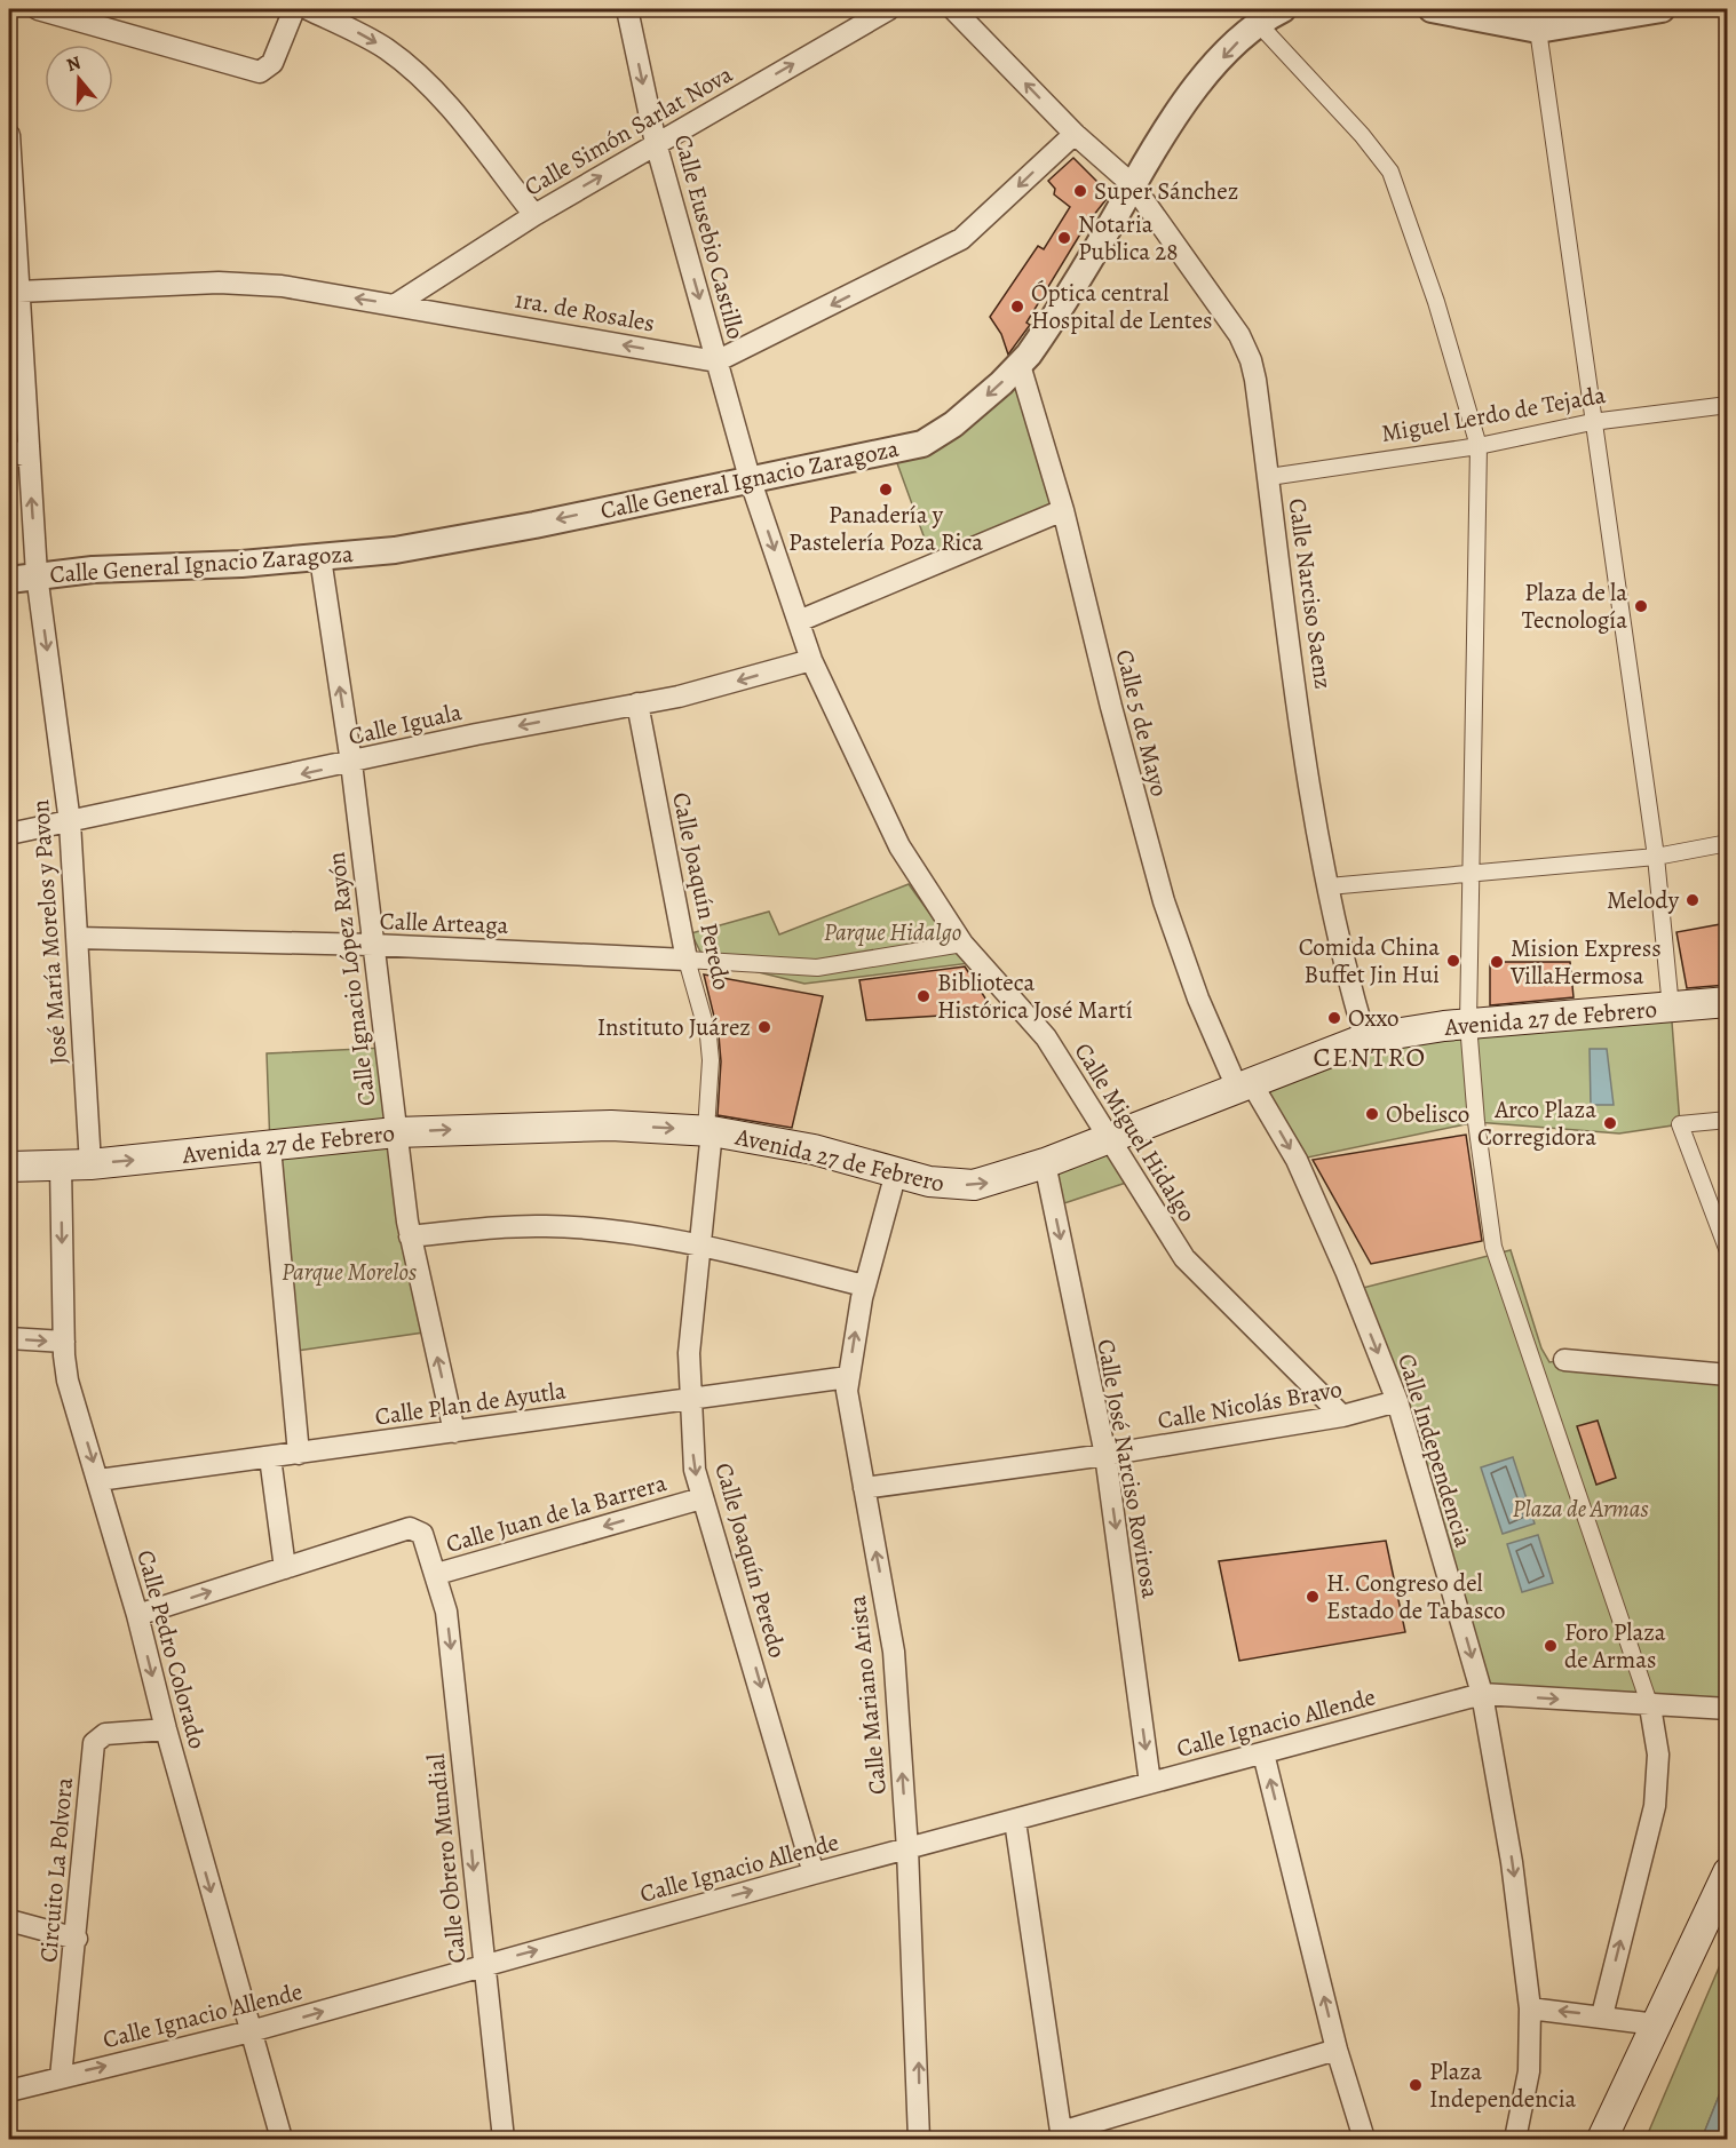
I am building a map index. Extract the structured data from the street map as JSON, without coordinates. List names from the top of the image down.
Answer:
{
  "streets": {
    "main road": ["Avenida 27 de Febrero"],
    "street": [
      "Calle Simón Sarlat Nova",
      "Calle Eusebio Castillo",
      "1ra. de Rosales",
      "Miguel Lerdo de Tejada",
      "Calle General Ignacio Zaragoza",
      "Calle Narciso Saenz",
      "Calle 5 de Mayo",
      "Calle Iguala",
      "Calle Joaquín Peredo",
      "Calle Arteaga",
      "José María Morelos y Pavon",
      "Calle Ignacio López Rayón",
      "Calle Miguel Hidalgo",
      "Calle Plan de Ayutla",
      "Calle Nicolás Bravo",
      "Calle Independencia",
      "Calle José Narciso Rovirosa",
      "Calle Juan de la Barrera",
      "Calle Pedro Colorado",
      "Calle Mariano Arista",
      "Calle Ignacio Allende",
      "Calle Obrero Mundial",
      "Circuito La Polvora"
    ]
  },
  "crossings": [
    ["Calle Simón Sarlat Nova", "Calle Eusebio Castillo"],
    ["Calle Simón Sarlat Nova", "1ra. de Rosales"],
    ["Calle Eusebio Castillo", "1ra. de Rosales"],
    ["Calle Eusebio Castillo", "Calle General Ignacio Zaragoza"],
    ["Calle Eusebio Castillo", "Calle Miguel Hidalgo"],
    ["1ra. de Rosales", "José María Morelos y Pavon"],
    ["Miguel Lerdo de Tejada", "Calle Narciso Saenz"],
    ["Calle General Ignacio Zaragoza", "Calle Narciso Saenz"],
    ["Calle General Ignacio Zaragoza", "Calle 5 de Mayo"],
    ["Calle General Ignacio Zaragoza", "José María Morelos y Pavon"],
    ["Calle General Ignacio Zaragoza", "Calle Ignacio López Rayón"],
    ["Calle General Ignacio Zaragoza", "Calle Miguel Hidalgo"],
    ["Calle Narciso Saenz", "Avenida 27 de Febrero"],
    ["Calle 5 de Mayo", "Avenida 27 de Febrero"],
    ["Calle 5 de Mayo", "Calle Independencia"],
    ["Calle Iguala", "Calle Joaquín Peredo"],
    ["Calle Iguala", "José María Morelos y Pavon"],
    ["Calle Iguala", "Calle Ignacio López Rayón"],
    ["Calle Iguala", "Calle Miguel Hidalgo"],
    ["Calle Joaquín Peredo", "Calle Arteaga"],
    ["Calle Joaquín Peredo", "Avenida 27 de Febrero"],
    ["Calle Joaquín Peredo", "Calle Plan de Ayutla"],
    ["Calle Joaquín Peredo", "Calle Juan de la Barrera"],
    ["Calle Joaquín Peredo", "Calle Ignacio Allende"],
    ["Calle Arteaga", "José María Morelos y Pavon"],
    ["Calle Arteaga", "Calle Ignacio López Rayón"],
    ["José María Morelos y Pavon", "Avenida 27 de Febrero"],
    ["Calle Ignacio López Rayón", "Avenida 27 de Febrero"],
    ["Calle Ignacio López Rayón", "Calle Plan de Ayutla"],
    ["Avenida 27 de Febrero", "Calle Miguel Hidalgo"],
    ["Avenida 27 de Febrero", "Calle Independencia"],
    ["Avenida 27 de Febrero", "Calle José Narciso Rovirosa"],
    ["Avenida 27 de Febrero", "Calle Pedro Colorado"],
    ["Avenida 27 de Febrero", "Calle Mariano Arista"],
    ["Calle Miguel Hidalgo", "Calle Nicolás Bravo"],
    ["Calle Plan de Ayutla", "Calle Pedro Colorado"],
    ["Calle Plan de Ayutla", "Calle Mariano Arista"],
    ["Calle Nicolás Bravo", "Calle Independencia"],
    ["Calle Nicolás Bravo", "Calle José Narciso Rovirosa"],
    ["Calle Nicolás Bravo", "Calle Mariano Arista"],
    ["Calle Independencia", "Calle Ignacio Allende"],
    ["Calle José Narciso Rovirosa", "Calle Ignacio Allende"],
    ["Calle Juan de la Barrera", "Calle Pedro Colorado"],
    ["Calle Juan de la Barrera", "Calle Obrero Mundial"],
    ["Calle Pedro Colorado", "Calle Ignacio Allende"],
    ["Calle Pedro Colorado", "Circuito La Polvora"],
    ["Calle Mariano Arista", "Calle Ignacio Allende"],
    ["Calle Ignacio Allende", "Calle Obrero Mundial"],
    ["Calle Ignacio Allende", "Circuito La Polvora"]
  ],
  "one_way": [
    "Calle Simón Sarlat Nova",
    "Calle Eusebio Castillo",
    "1ra. de Rosales",
    "Calle Iguala",
    "Calle Joaquín Peredo",
    "Avenida 27 de Febrero",
    "Calle José Narciso Rovirosa",
    "Calle Pedro Colorado",
    "Calle Ignacio Allende",
    "Calle Obrero Mundial"
  ],
  "districts": ["CENTRO"],
  "parks": ["Parque Hidalgo", "Parque Morelos", "Plaza de Armas"],
  "places": [
    "Super Sánchez",
    "Notaria Publica 28",
    "Óptica central Hospital de Lentes",
    "Panadería y Pastelería Poza Rica",
    "Plaza de la Tecnología",
    "Melody",
    "Comida China Buffet Jin Hui",
    "Mision Express VillaHermosa",
    "Biblioteca Histórica José Martí",
    "Oxxo",
    "Instituto Juárez",
    "Obelisco",
    "Arco Plaza Corregidora",
    "H. Congreso del Estado de Tabasco",
    "Foro Plaza de Armas",
    "Plaza Independencia"
  ],
  "north": "top"
}
